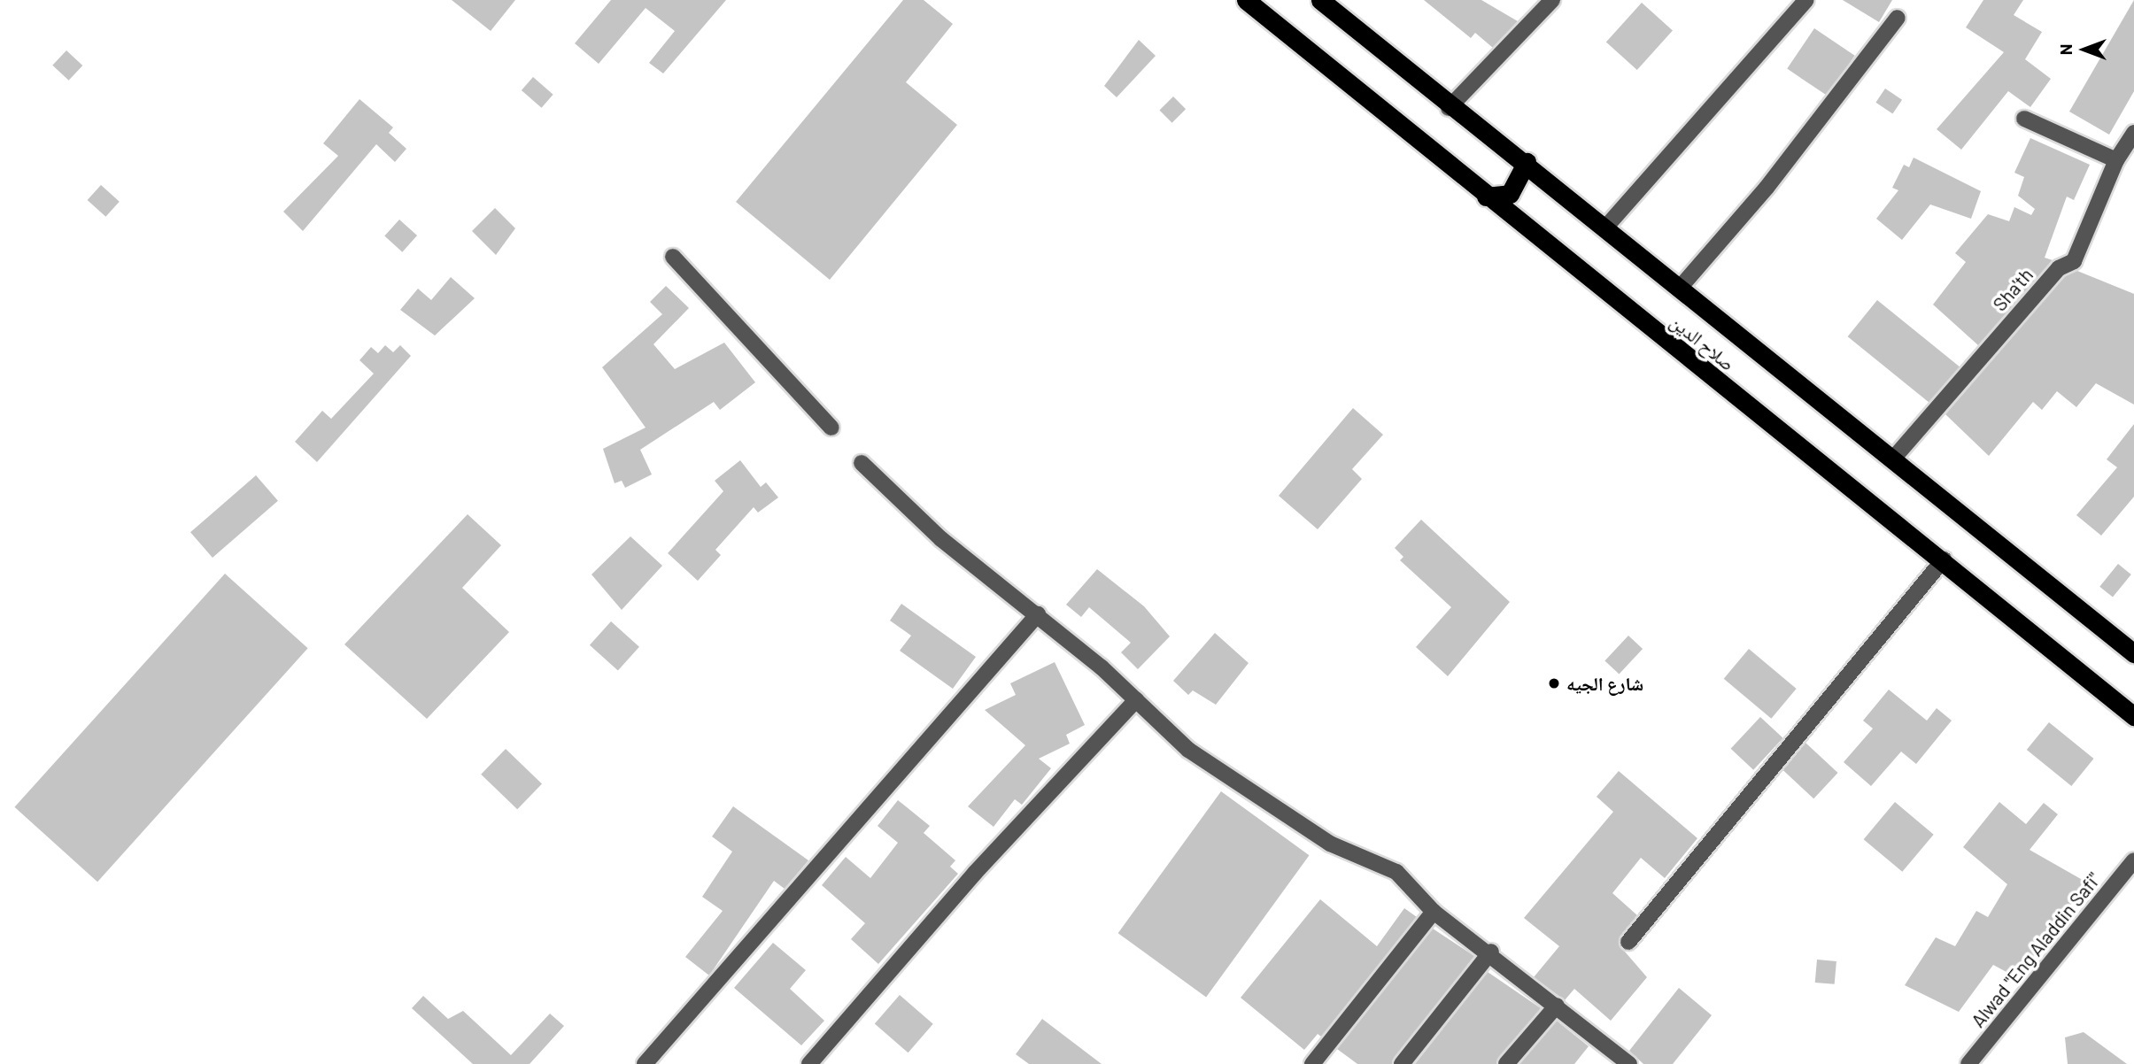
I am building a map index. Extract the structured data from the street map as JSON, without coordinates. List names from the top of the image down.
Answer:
{
  "streets": {
    "highway": ["صلاح الدين"],
    "street": ["Sha'th", "Alwad \"Eng Aladdin Safi\""]
  },
  "crossings": [
    ["Sha'th", "صلاح الدين"]
  ],
  "places": ["شارع الجيه"],
  "north": "left"
}
